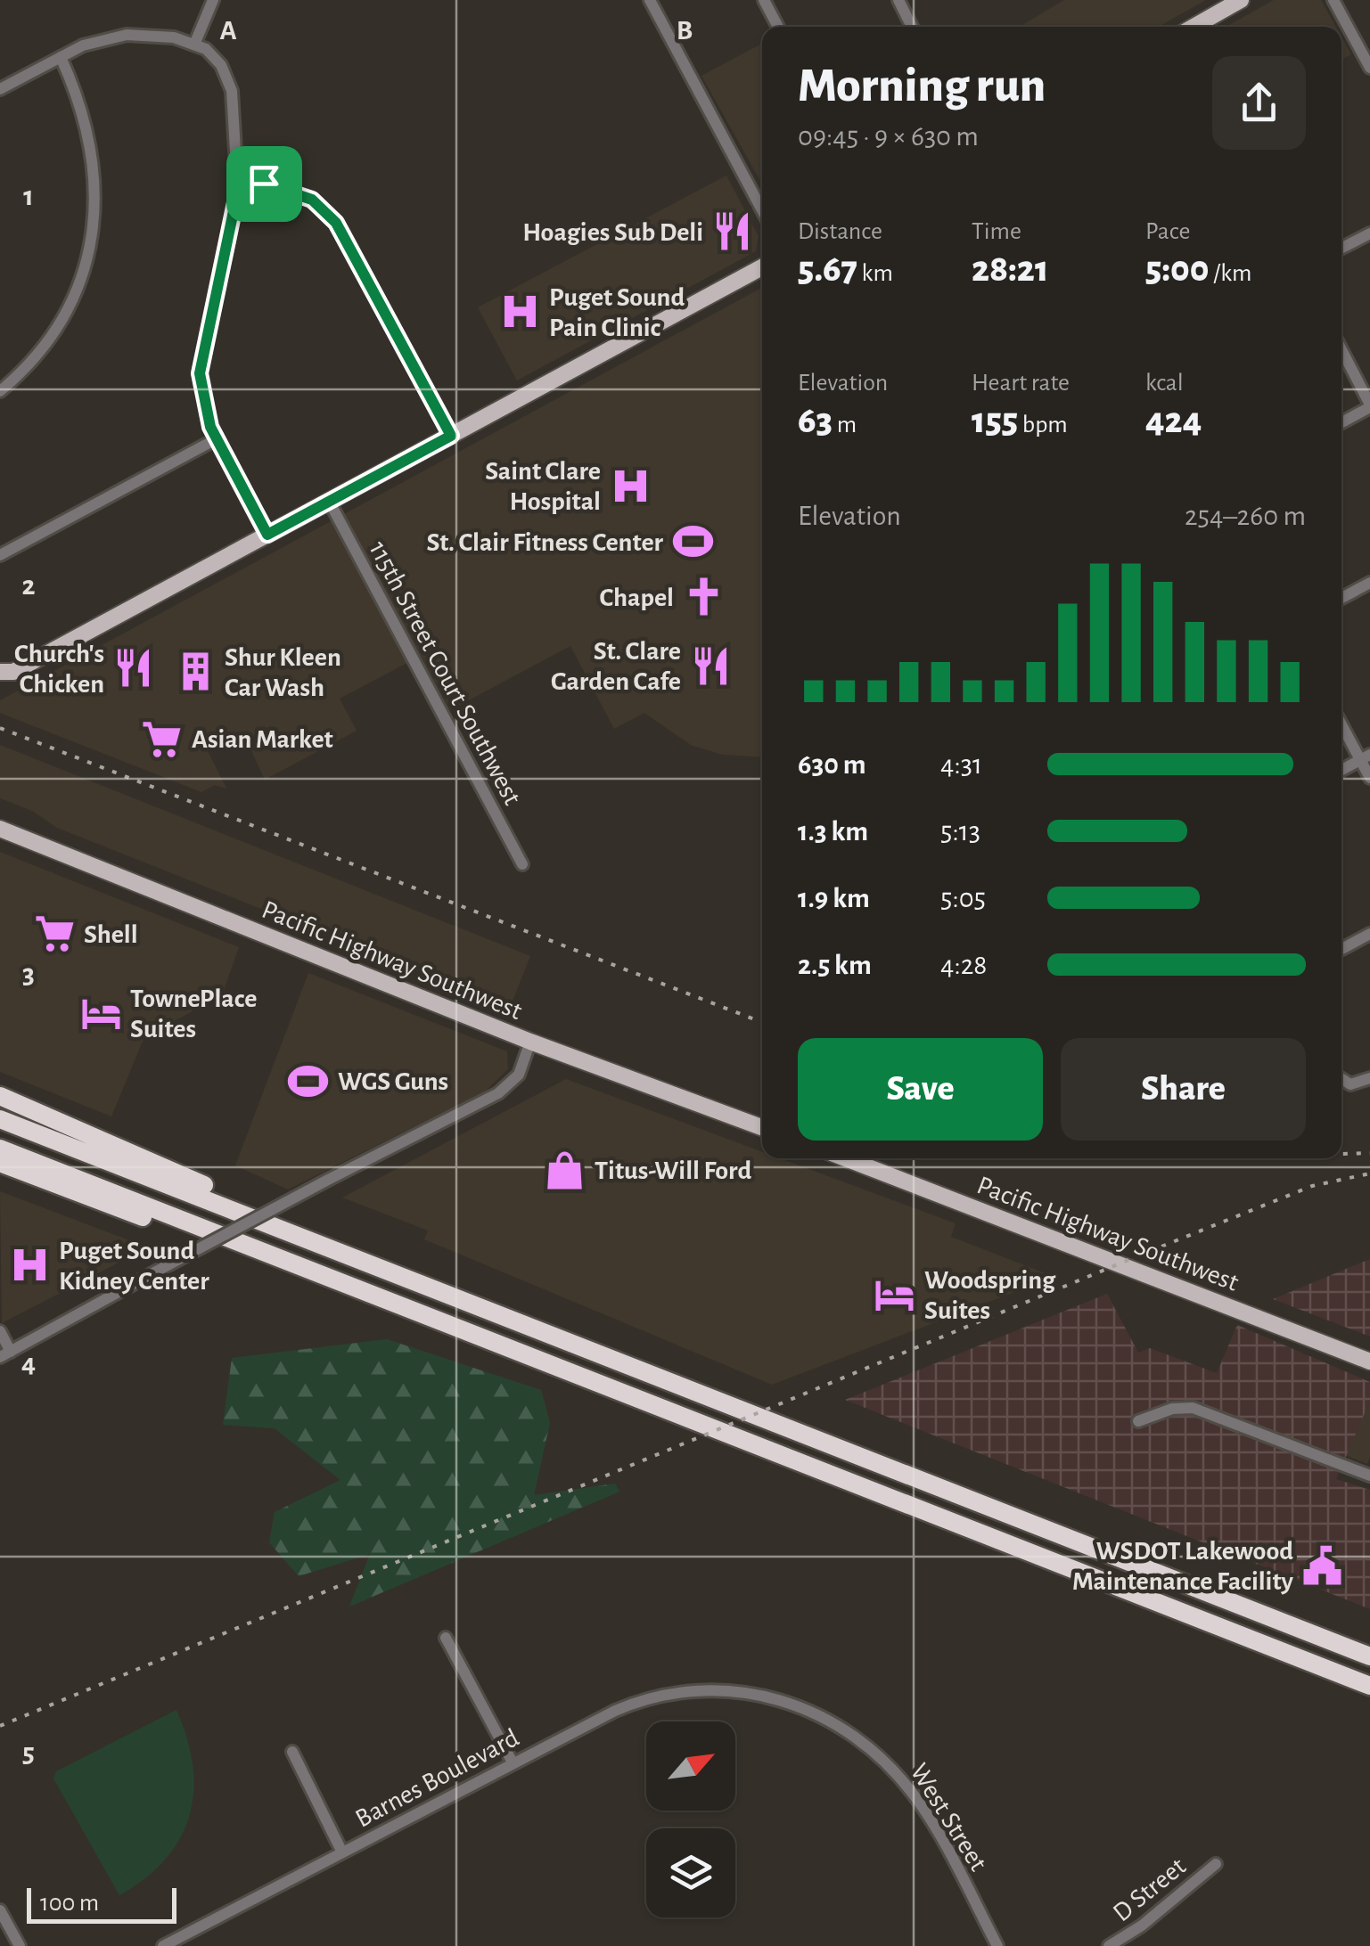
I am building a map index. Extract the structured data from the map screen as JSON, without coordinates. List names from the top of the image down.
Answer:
{
  "streets": {
    "main road": ["Pacific Highway Southwest"],
    "street": [
      "115th Street Court Southwest",
      "Barnes Boulevard",
      "West Street",
      "D Street"
    ]
  },
  "crossings": [
    ["Barnes Boulevard", "West Street"]
  ],
  "places": {
    "restaurant": ["Hoagies Sub Deli", "St. Clare Garden Cafe", "Church's Chicken"],
    "hospital": ["Puget Sound Pain Clinic", "Saint Clare Hospital", "Puget Sound Kidney Center"],
    "sports": ["St. Clair Fitness Center", "WGS Guns"],
    "church": ["Chapel"],
    "building": ["Shur Kleen Car Wash"],
    "supermarket": ["Asian Market", "Shell"],
    "hotel": ["TownePlace Suites", "Woodspring Suites"],
    "shop": ["Titus-Will Ford"],
    "public building": ["WSDOT Lakewood Maintenance Facility"]
  },
  "scale_bar": "100 m",
  "north": "top right",
  "page": {
    "heading": ["Morning run", "09:45 · 9 × 630 m"],
    "stats": [
      ["Distance", "5.67 km"],
      ["Time", "28:21"],
      ["Pace", "5:00 /km"],
      ["Elevation", "63 m"],
      ["Heart rate", "155 bpm"],
      ["kcal", "424"]
    ],
    "chart": ["Elevation", "254–260 m"],
    "list": [
      {
        "name": "630 m",
        "note": "4:31"
      },
      {
        "name": "1.3 km",
        "note": "5:13"
      },
      {
        "name": "1.9 km",
        "note": "5:05"
      },
      {
        "name": "2.5 km",
        "note": "4:28"
      }
    ],
    "buttons": ["Save", "Share"],
    "scale": "100 m"
  },
  "grid": {
    "columns": ["A", "B"],
    "rows": [
      "1",
      "2",
      "3",
      "4",
      "5"
    ]
  }
}
